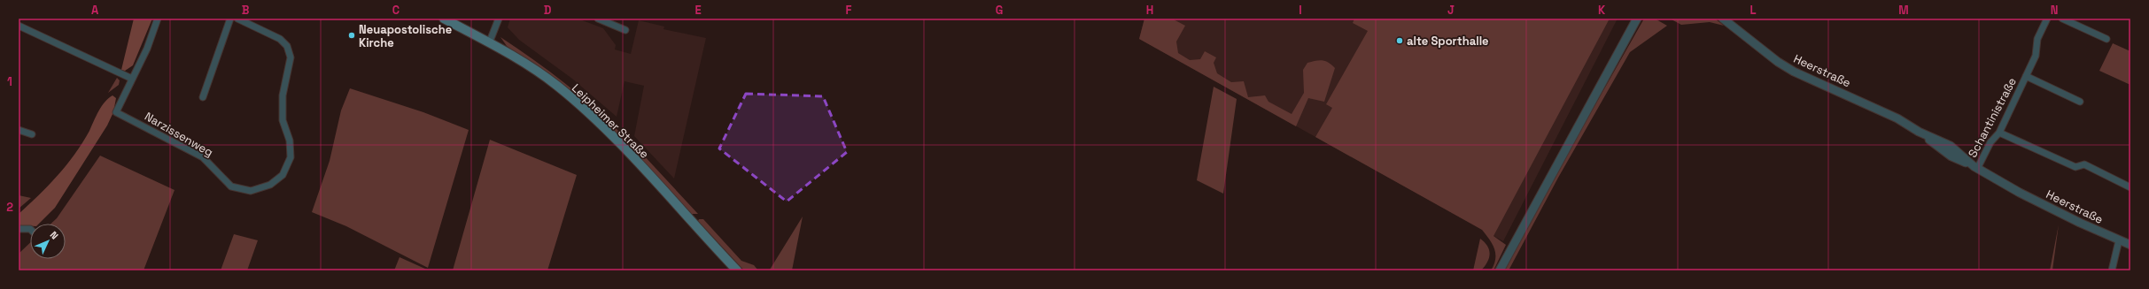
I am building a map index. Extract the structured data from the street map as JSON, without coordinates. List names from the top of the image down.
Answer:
{
  "streets": {
    "main road": ["Leipheimer Straße"],
    "street": ["Heerstraße", "Schantinistraße", "Narzissenweg"]
  },
  "crossings": [
    ["Heerstraße", "Schantinistraße"]
  ],
  "places": ["Neuapostolische Kirche", "alte Sporthalle"],
  "north": "top right",
  "grid": {
    "columns": [
      "A",
      "B",
      "C",
      "D",
      "E",
      "F",
      "G",
      "H",
      "I",
      "J",
      "K",
      "L",
      "M",
      "N"
    ],
    "rows": ["1", "2"]
  }
}
